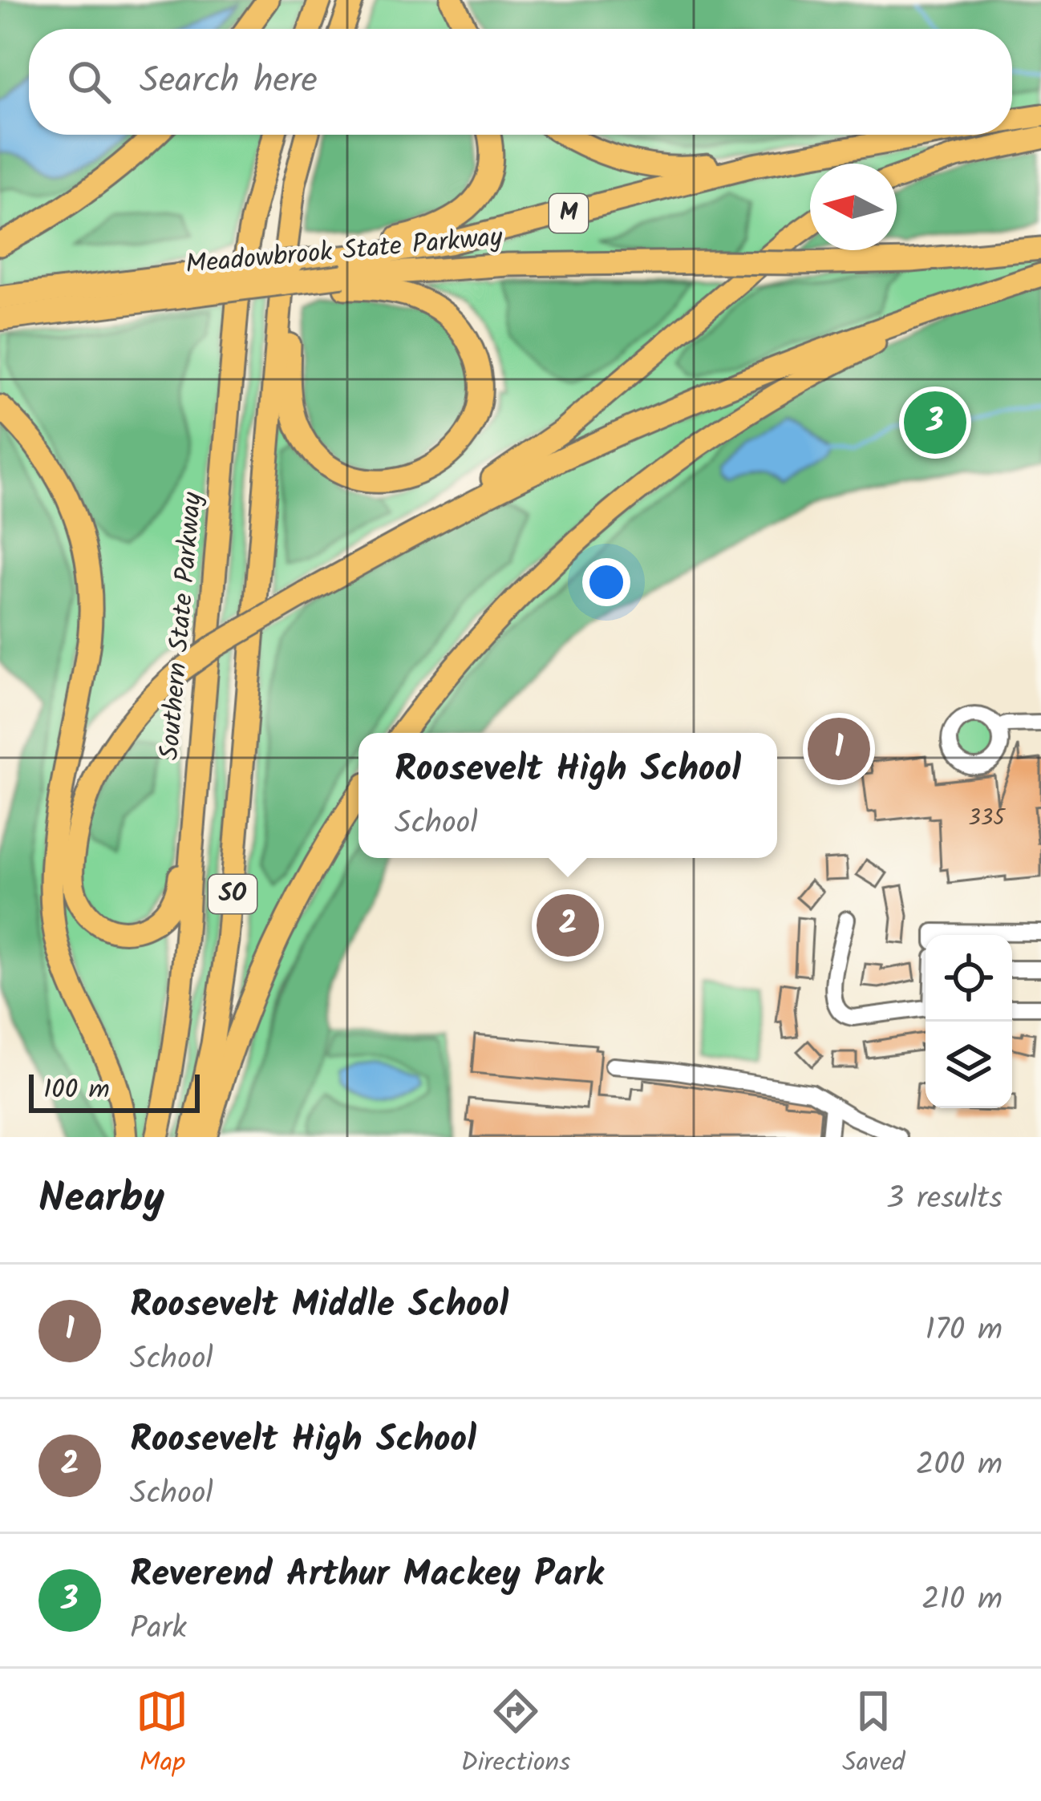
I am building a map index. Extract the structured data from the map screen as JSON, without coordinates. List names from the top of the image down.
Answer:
{
  "streets": {
    "highway": [
      "M",
      "Meadowbrook State Parkway",
      "Southern State Parkway",
      "SO"
    ]
  },
  "house_numbers": ["335"],
  "scale_bar": "100 m",
  "north": "left",
  "page": {
    "search": "Search here",
    "pins": ["3", "1", "2"],
    "popup": ["Roosevelt High School", "School"],
    "scale": "100 m",
    "heading": ["Nearby", "3 results"],
    "list": [
      {
        "mark": "1",
        "name": "Roosevelt Middle School",
        "note": "School",
        "value": "170 m"
      },
      {
        "mark": "2",
        "name": "Roosevelt High School",
        "note": "School",
        "value": "200 m"
      },
      {
        "mark": "3",
        "name": "Reverend Arthur Mackey Park",
        "note": "Park",
        "value": "210 m"
      }
    ],
    "nav": ["Map", "Directions", "Saved"]
  }
}
